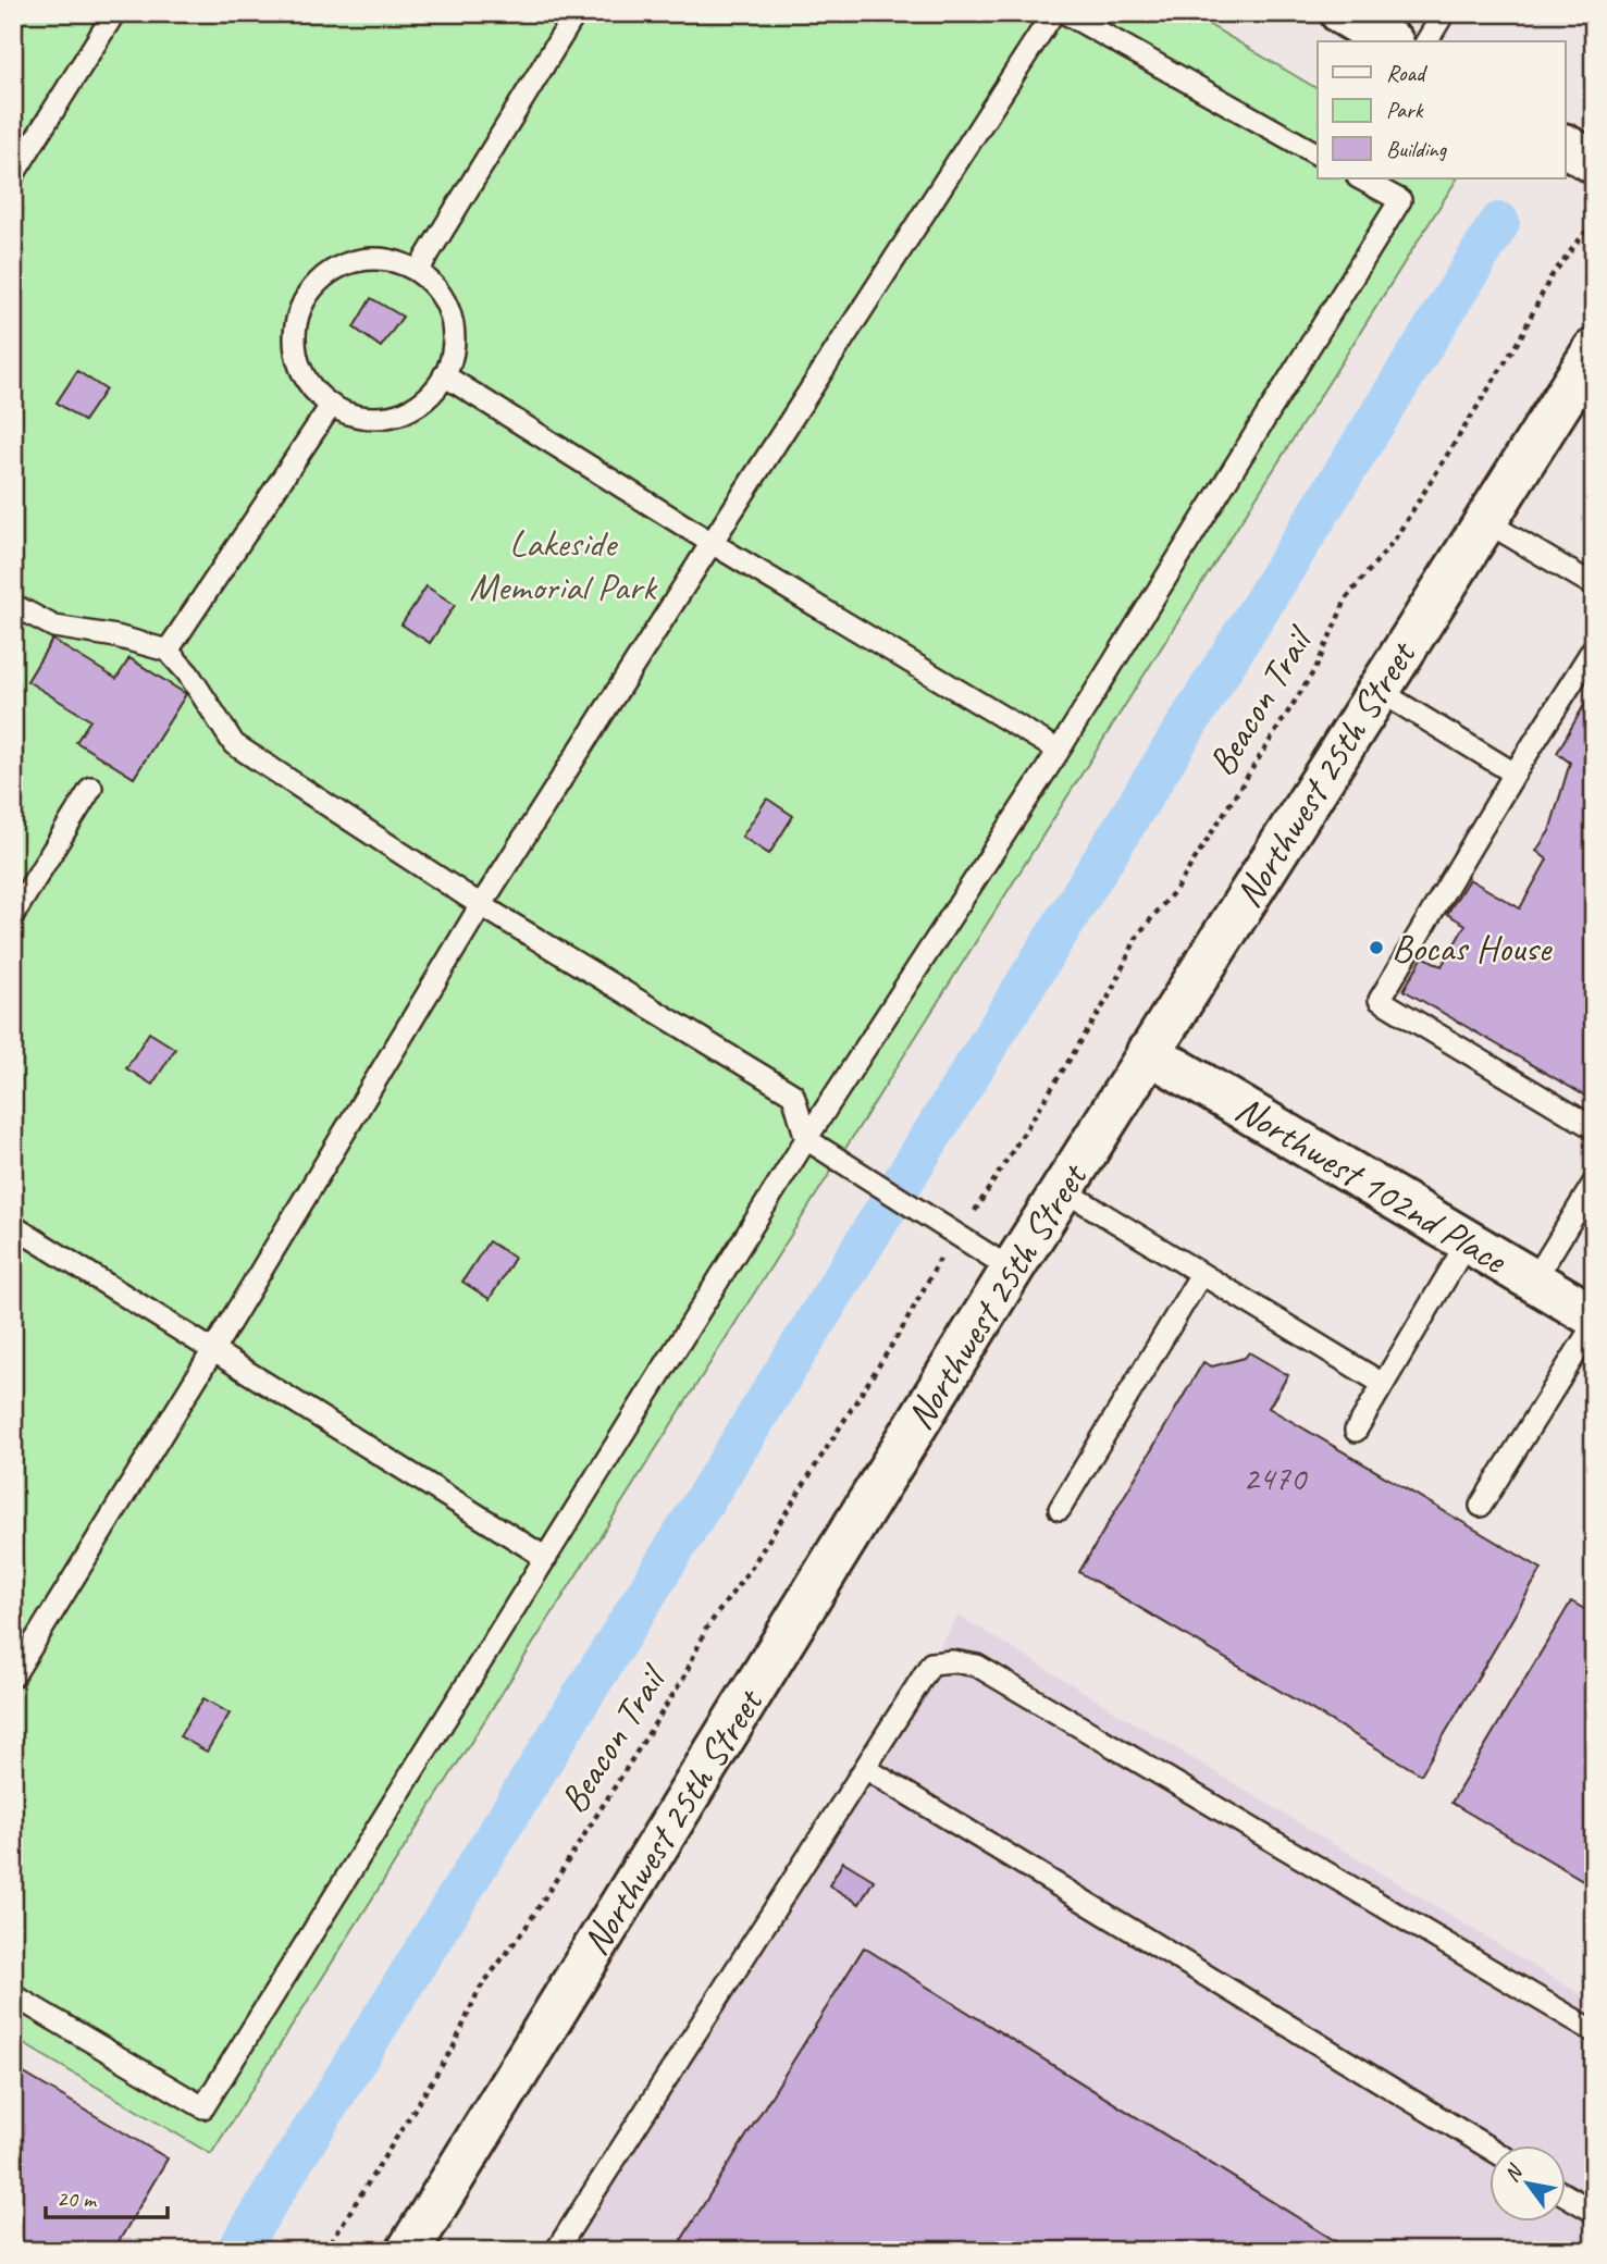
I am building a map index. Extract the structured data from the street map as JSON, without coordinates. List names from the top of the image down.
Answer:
{
  "streets": {
    "main road": ["Northwest 25th Street", "Northwest 102nd Place"],
    "path": ["Beacon Trail"]
  },
  "crossings": [
    ["Northwest 25th Street", "Northwest 102nd Place"]
  ],
  "parks": ["Lakeside Memorial Park"],
  "places": ["Bocas House"],
  "house_numbers": ["2470"],
  "legend": ["Road", "Park", "Building"],
  "scale_bar": "20 m",
  "north": "top left"
}
